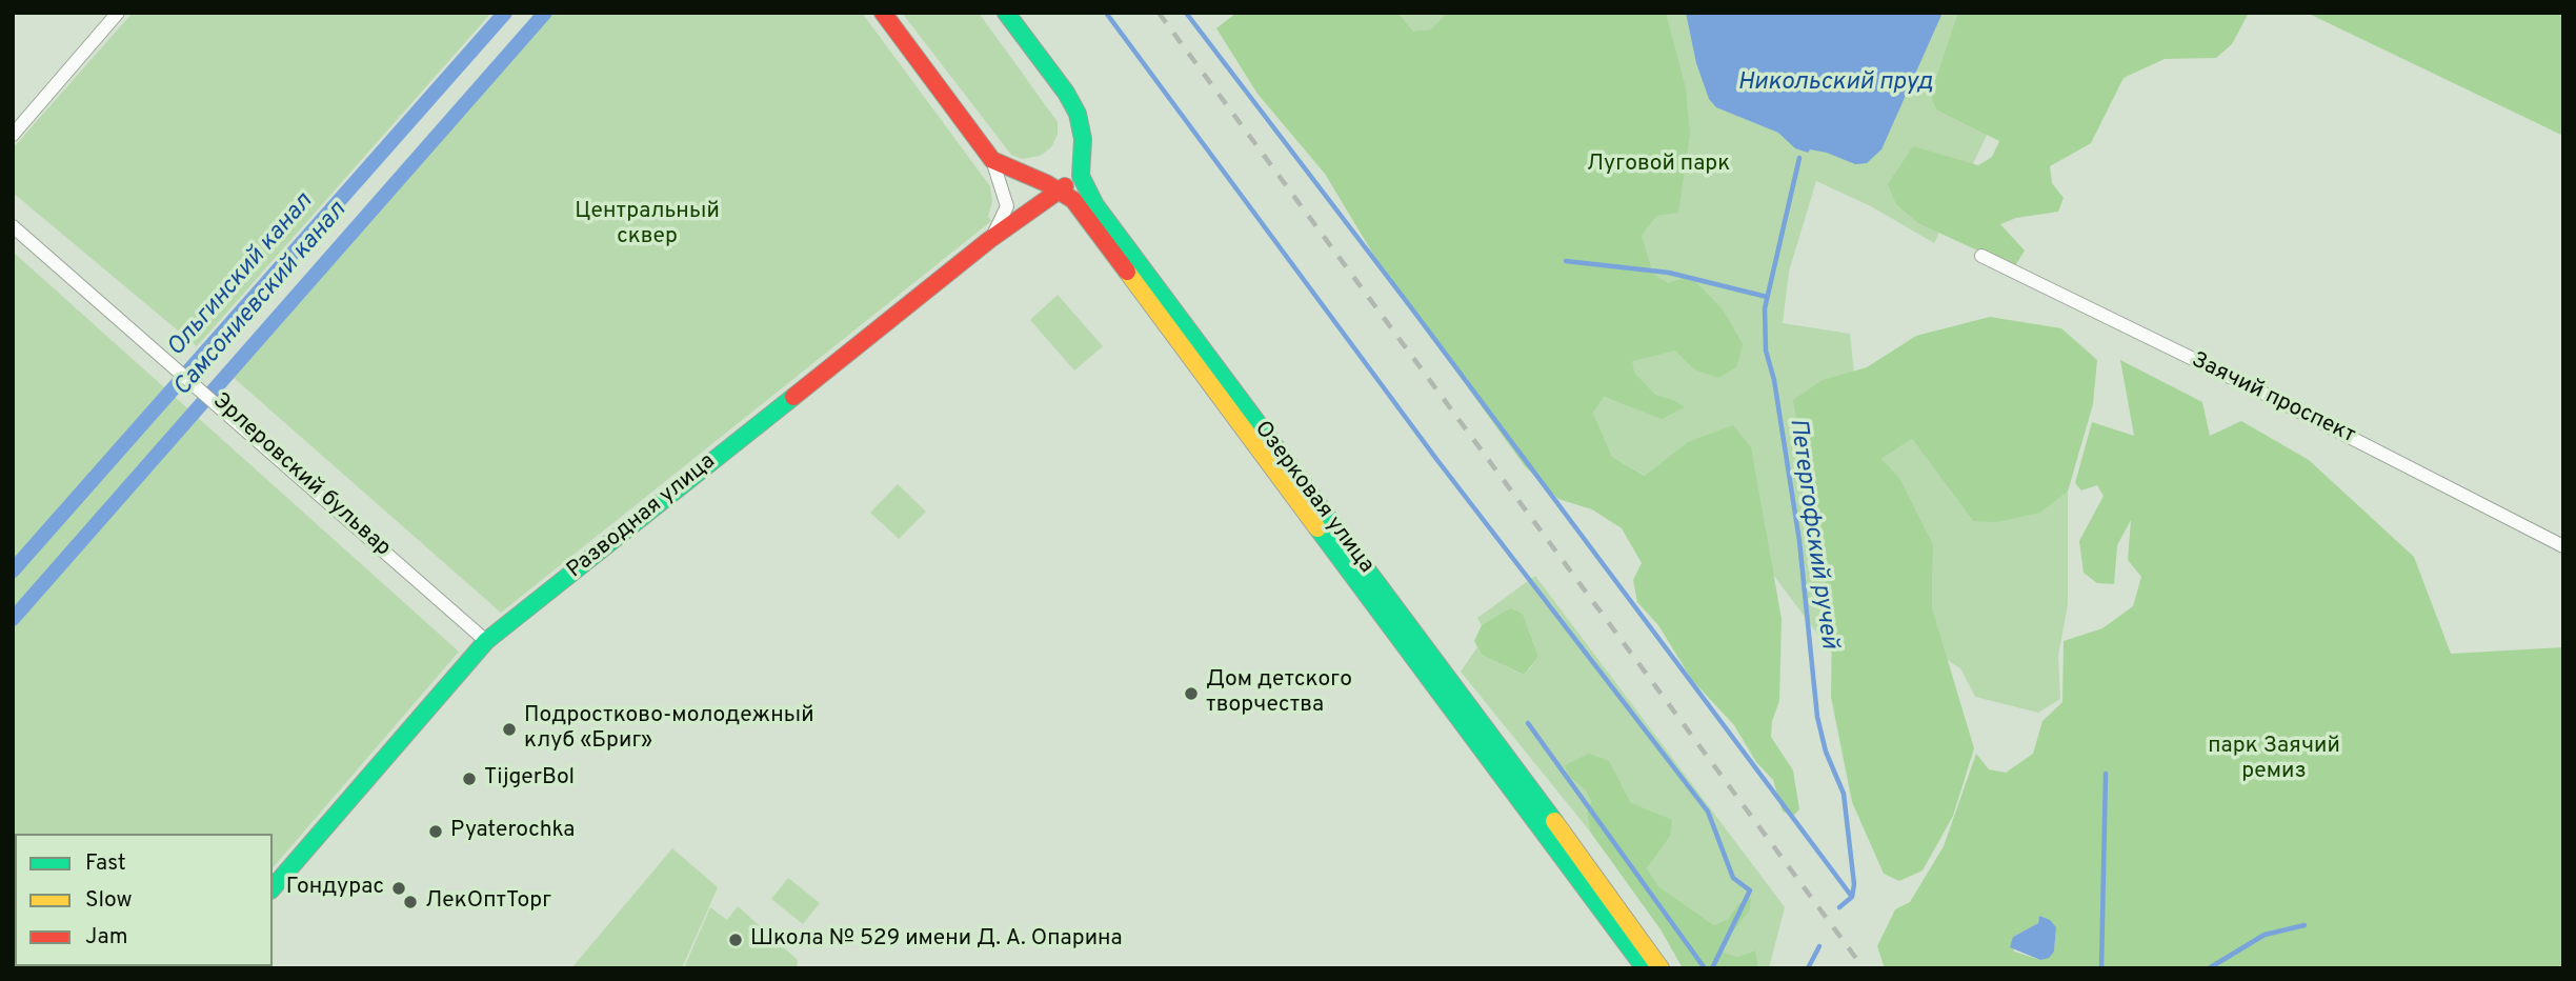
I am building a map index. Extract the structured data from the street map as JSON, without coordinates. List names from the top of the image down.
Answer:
{
  "streets": {
    "street": [
      "Заячий проспект",
      "Эрлеровский бульвар",
      "Озерковая улица",
      "Разводная улица"
    ]
  },
  "crossings": [
    ["Эрлеровский бульвар", "Разводная улица"],
    ["Озерковая улица", "Разводная улица"]
  ],
  "water": [
    "Никольский пруд",
    "Ольгинский канал",
    "Самсониевский канал",
    "Петергофский ручей"
  ],
  "parks": ["Луговой парк", "Центральный сквер", "парк Заячий ремиз"],
  "places": [
    "Дом детского творчества",
    "Подростково-молодежный клуб «Бриг»",
    "TijgerBol",
    "Pyaterochka",
    "Гондурас",
    "ЛекОптТорг",
    "Школа № 529 имени Д. А. Опарина"
  ],
  "legend": ["Fast", "Slow", "Jam"]
}
